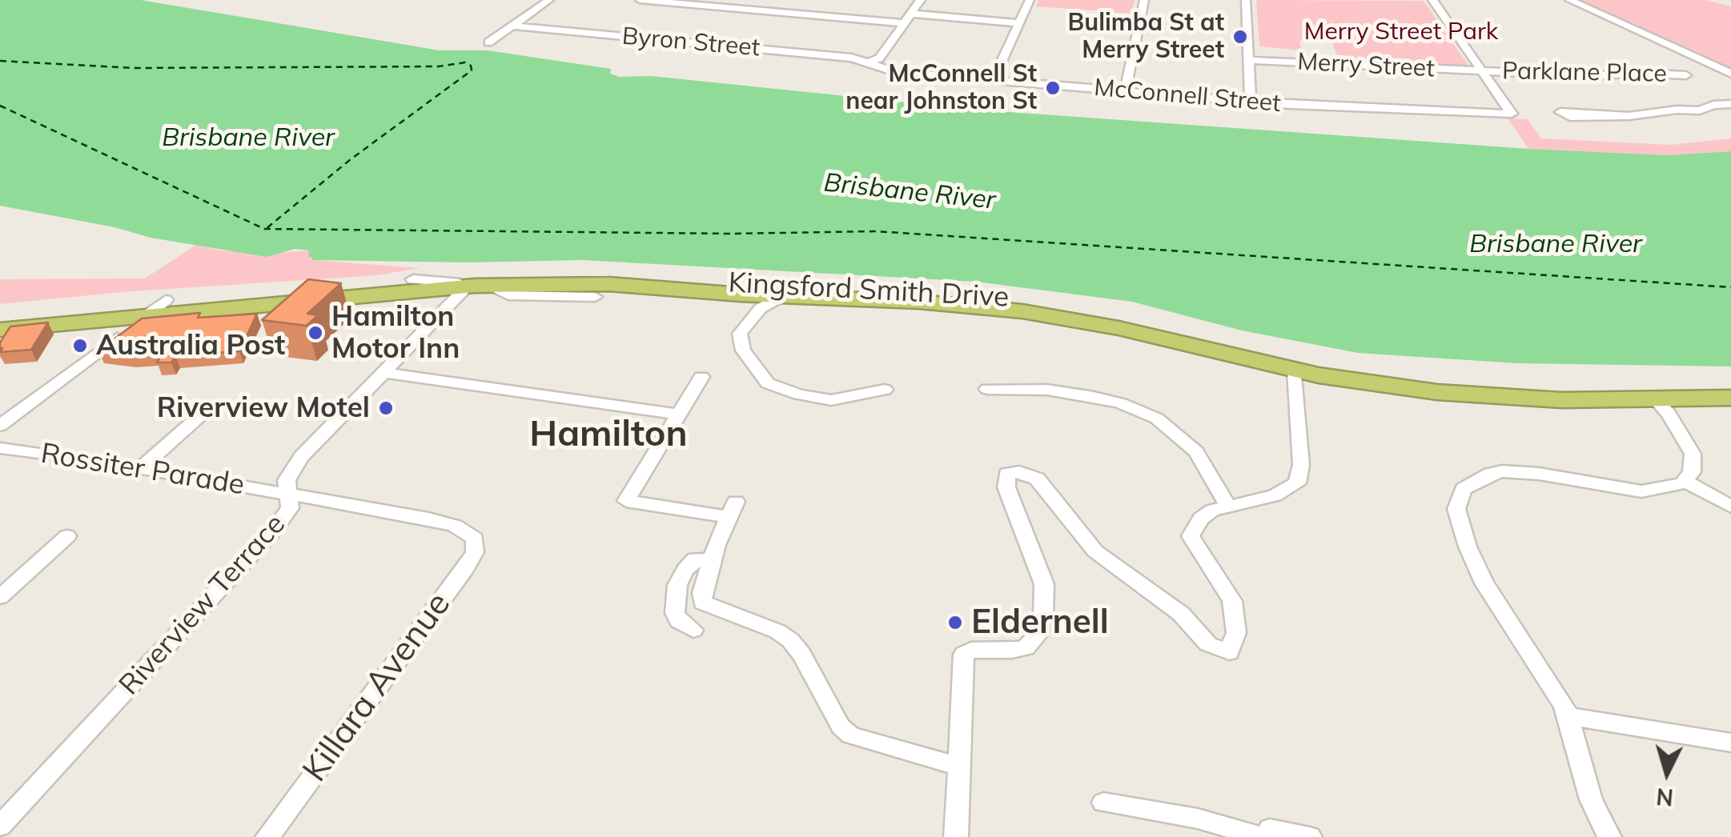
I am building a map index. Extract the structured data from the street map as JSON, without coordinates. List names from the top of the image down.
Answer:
{
  "streets": {
    "highway": ["Kingsford Smith Drive"],
    "street": [
      "Byron Street",
      "Merry Street",
      "Parklane Place",
      "McConnell Street",
      "Rossiter Parade",
      "Riverview Terrace",
      "Killara Avenue"
    ]
  },
  "crossings": [
    ["Byron Street", "McConnell Street"],
    ["Merry Street", "Parklane Place"],
    ["Merry Street", "McConnell Street"],
    ["Parklane Place", "McConnell Street"],
    ["Kingsford Smith Drive", "Riverview Terrace"],
    ["Rossiter Parade", "Riverview Terrace"],
    ["Rossiter Parade", "Killara Avenue"]
  ],
  "districts": ["Hamilton"],
  "water": ["Brisbane River"],
  "parks": ["Merry Street Park"],
  "places": [
    "Bulimba St at Merry Street",
    "McConnell St near Johnston St",
    "Hamilton Motor Inn",
    "Australia Post",
    "Riverview Motel",
    "Eldernell"
  ],
  "north": "bottom"
}
